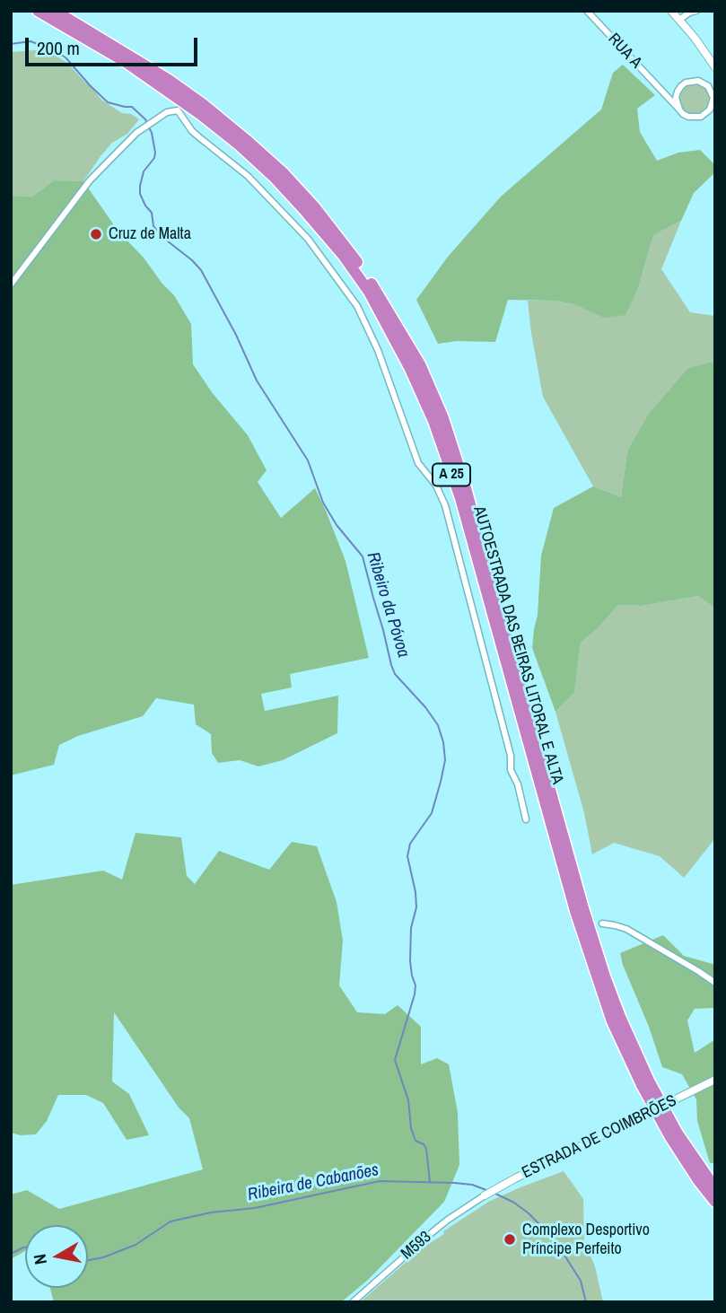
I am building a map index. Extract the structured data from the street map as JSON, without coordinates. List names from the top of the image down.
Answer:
{
  "streets": {
    "highway": ["A 25", "AUTOESTRADA DAS BEIRAS LITORAL E ALTA"],
    "street": ["RUA A", "ESTRADA DE COIMBRÕES", "M593"]
  },
  "crossings": [
    ["ESTRADA DE COIMBRÕES", "M593"]
  ],
  "water": ["Ribeiro da Póvoa", "Ribeira de Cabanões"],
  "places": ["Cruz de Malta", "Complexo Desportivo Príncipe Perfeito"],
  "scale_bar": "200 m",
  "north": "left"
}
